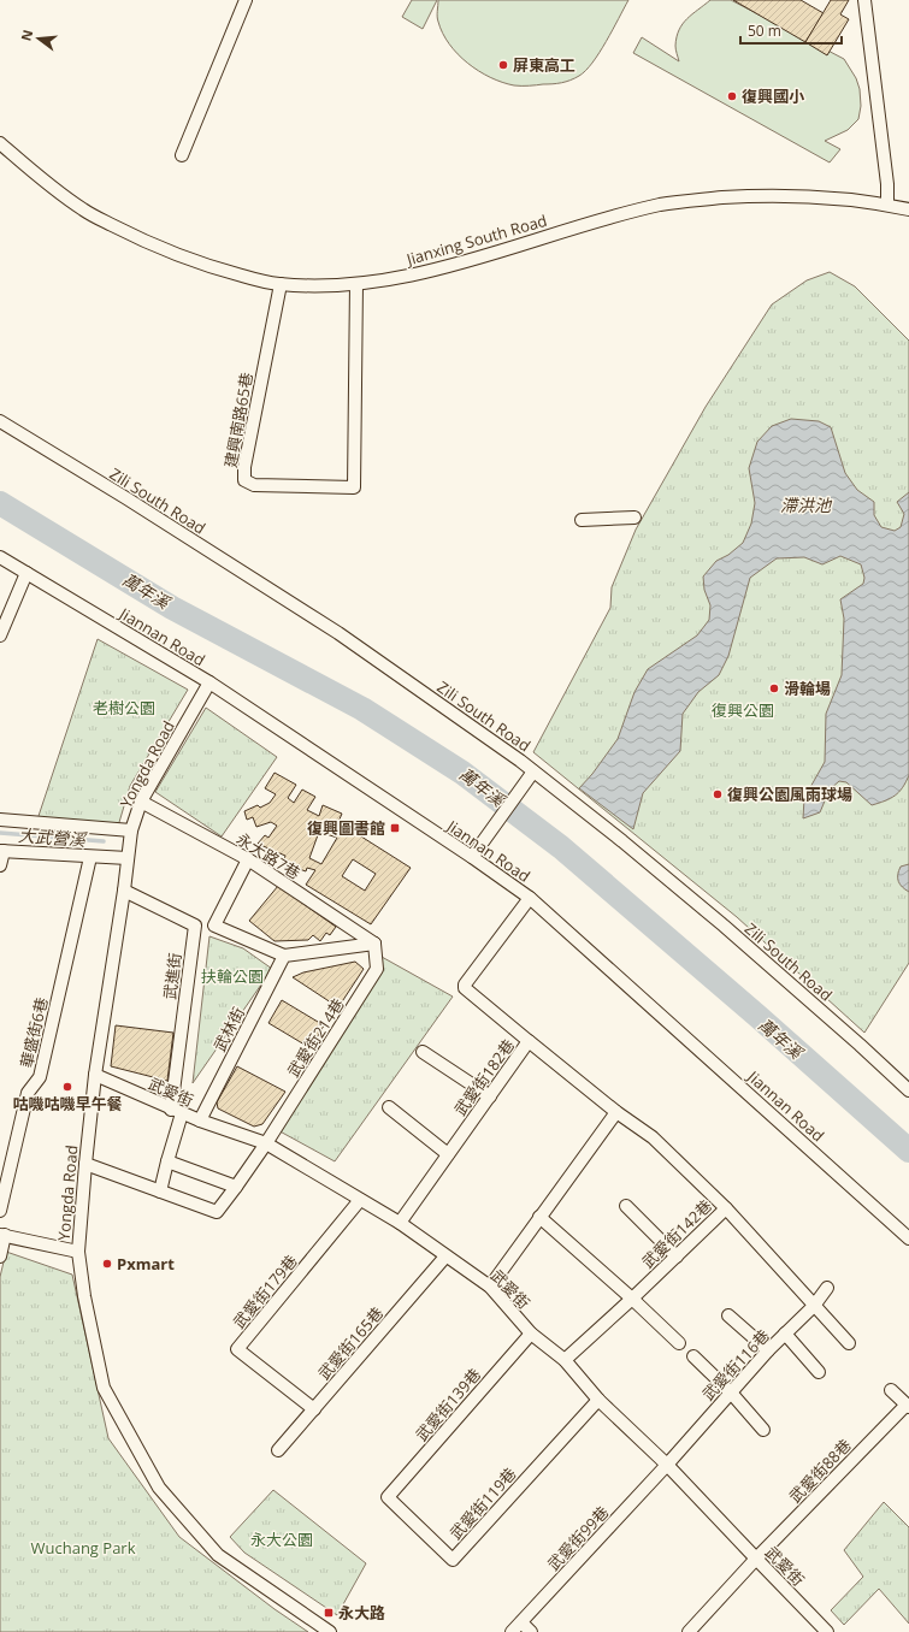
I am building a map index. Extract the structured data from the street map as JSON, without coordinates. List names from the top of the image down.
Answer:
{
  "streets": {
    "street": [
      "Jianxing South Road",
      "建興南路65巷",
      "Zili South Road",
      "Jiannan Road",
      "Yongda Road",
      "永大路7巷",
      "武進街",
      "武林街",
      "華盛街6巷",
      "武愛街214巷",
      "武愛街182巷",
      "武愛街",
      "武愛街142巷",
      "武愛街179巷",
      "武愛街165巷",
      "武愛街116巷",
      "武愛街139巷",
      "武愛街88巷",
      "武愛街119巷",
      "武愛街99巷"
    ]
  },
  "crossings": [
    ["Jianxing South Road", "建興南路65巷"],
    ["Jiannan Road", "Yongda Road"],
    ["Yongda Road", "永大路7巷"],
    ["Yongda Road", "武愛街"],
    ["永大路7巷", "武愛街214巷"],
    ["武進街", "武愛街214巷"],
    ["武進街", "武愛街"],
    ["武林街", "武愛街"],
    ["武愛街214巷", "武愛街"],
    ["武愛街182巷", "武愛街"],
    ["武愛街182巷", "武愛街142巷"],
    ["武愛街", "武愛街142巷"],
    ["武愛街", "武愛街179巷"],
    ["武愛街", "武愛街165巷"],
    ["武愛街", "武愛街116巷"],
    ["武愛街", "武愛街139巷"],
    ["武愛街", "武愛街88巷"],
    ["武愛街", "武愛街119巷"],
    ["武愛街", "武愛街99巷"],
    ["武愛街179巷", "武愛街165巷"],
    ["武愛街116巷", "武愛街99巷"],
    ["武愛街139巷", "武愛街119巷"]
  ],
  "water": ["滯洪池", "萬年溪", "大武營溪"],
  "parks": [
    "老樹公園",
    "復興公園",
    "扶輪公園",
    "永大公園",
    "Wuchang Park"
  ],
  "places": {
    "other": [
      "屏東高工",
      "復興國小",
      "滑輪場",
      "復興公園風雨球場",
      "咕嘰咕嘰早午餐",
      "Pxmart"
    ],
    "transit": ["復興圖書館", "永大路"]
  },
  "scale_bar": "50 m",
  "north": "left"
}
